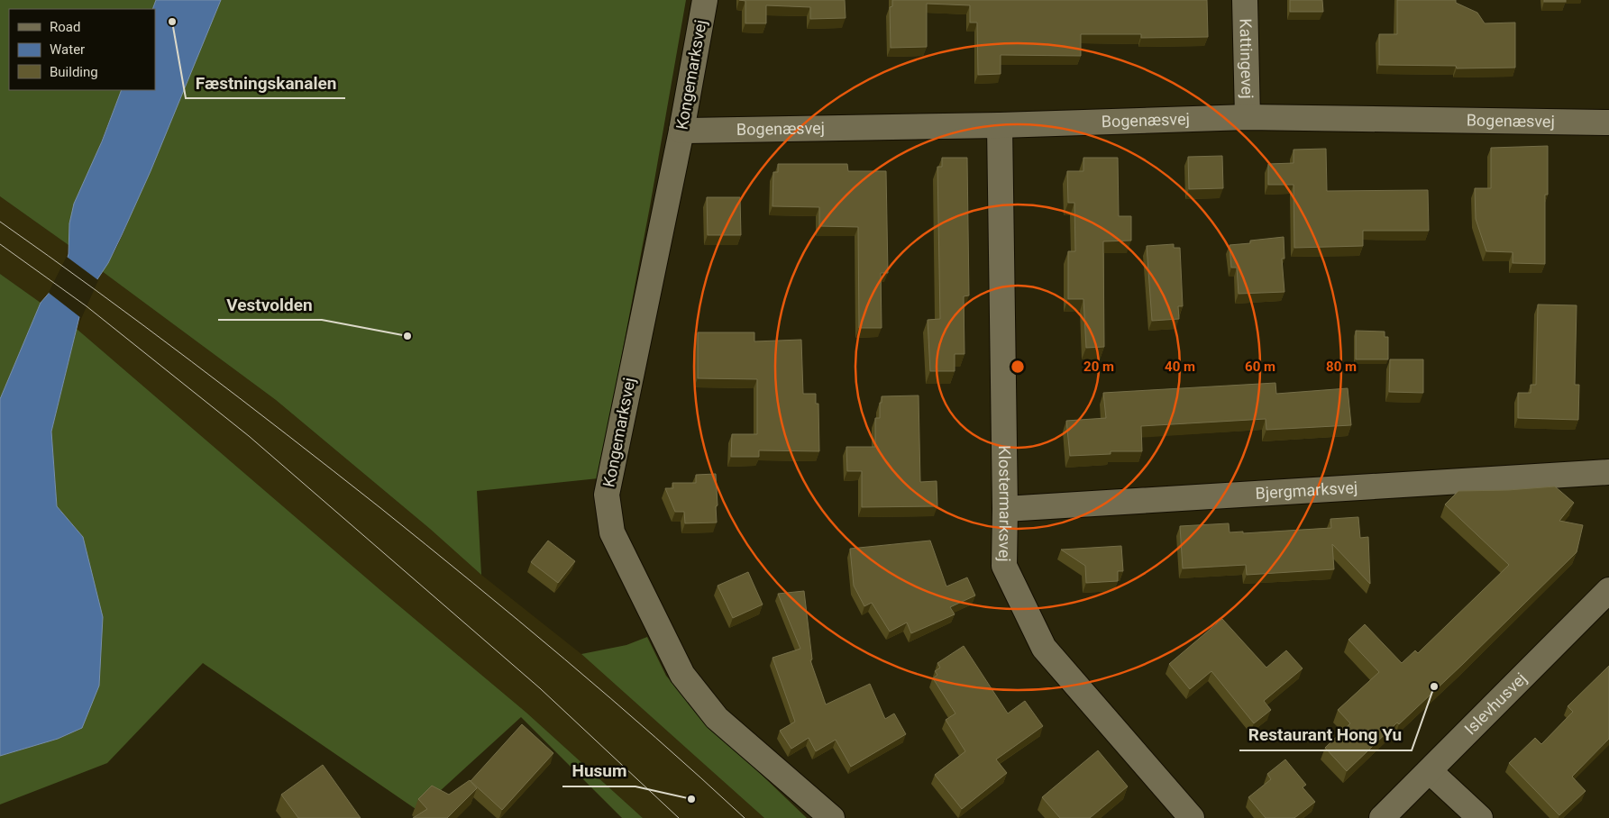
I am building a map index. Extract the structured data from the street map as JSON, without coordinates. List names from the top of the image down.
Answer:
{
  "streets": {
    "street": [
      "Kattingevej",
      "Kongemarksvej",
      "Bogenæsvej",
      "Bjergmarksvej",
      "Klostermarksvej",
      "Islevhusvej"
    ]
  },
  "crossings": [
    ["Kattingevej", "Bogenæsvej"],
    ["Kongemarksvej", "Bogenæsvej"],
    ["Bogenæsvej", "Klostermarksvej"],
    ["Bjergmarksvej", "Klostermarksvej"]
  ],
  "places": [
    "Fæstningskanalen",
    "Vestvolden",
    "Restaurant Hong Yu",
    "Husum"
  ],
  "legend": ["Road", "Water", "Building"],
  "rings": [
    "20 m",
    "40 m",
    "60 m",
    "80 m"
  ]
}
